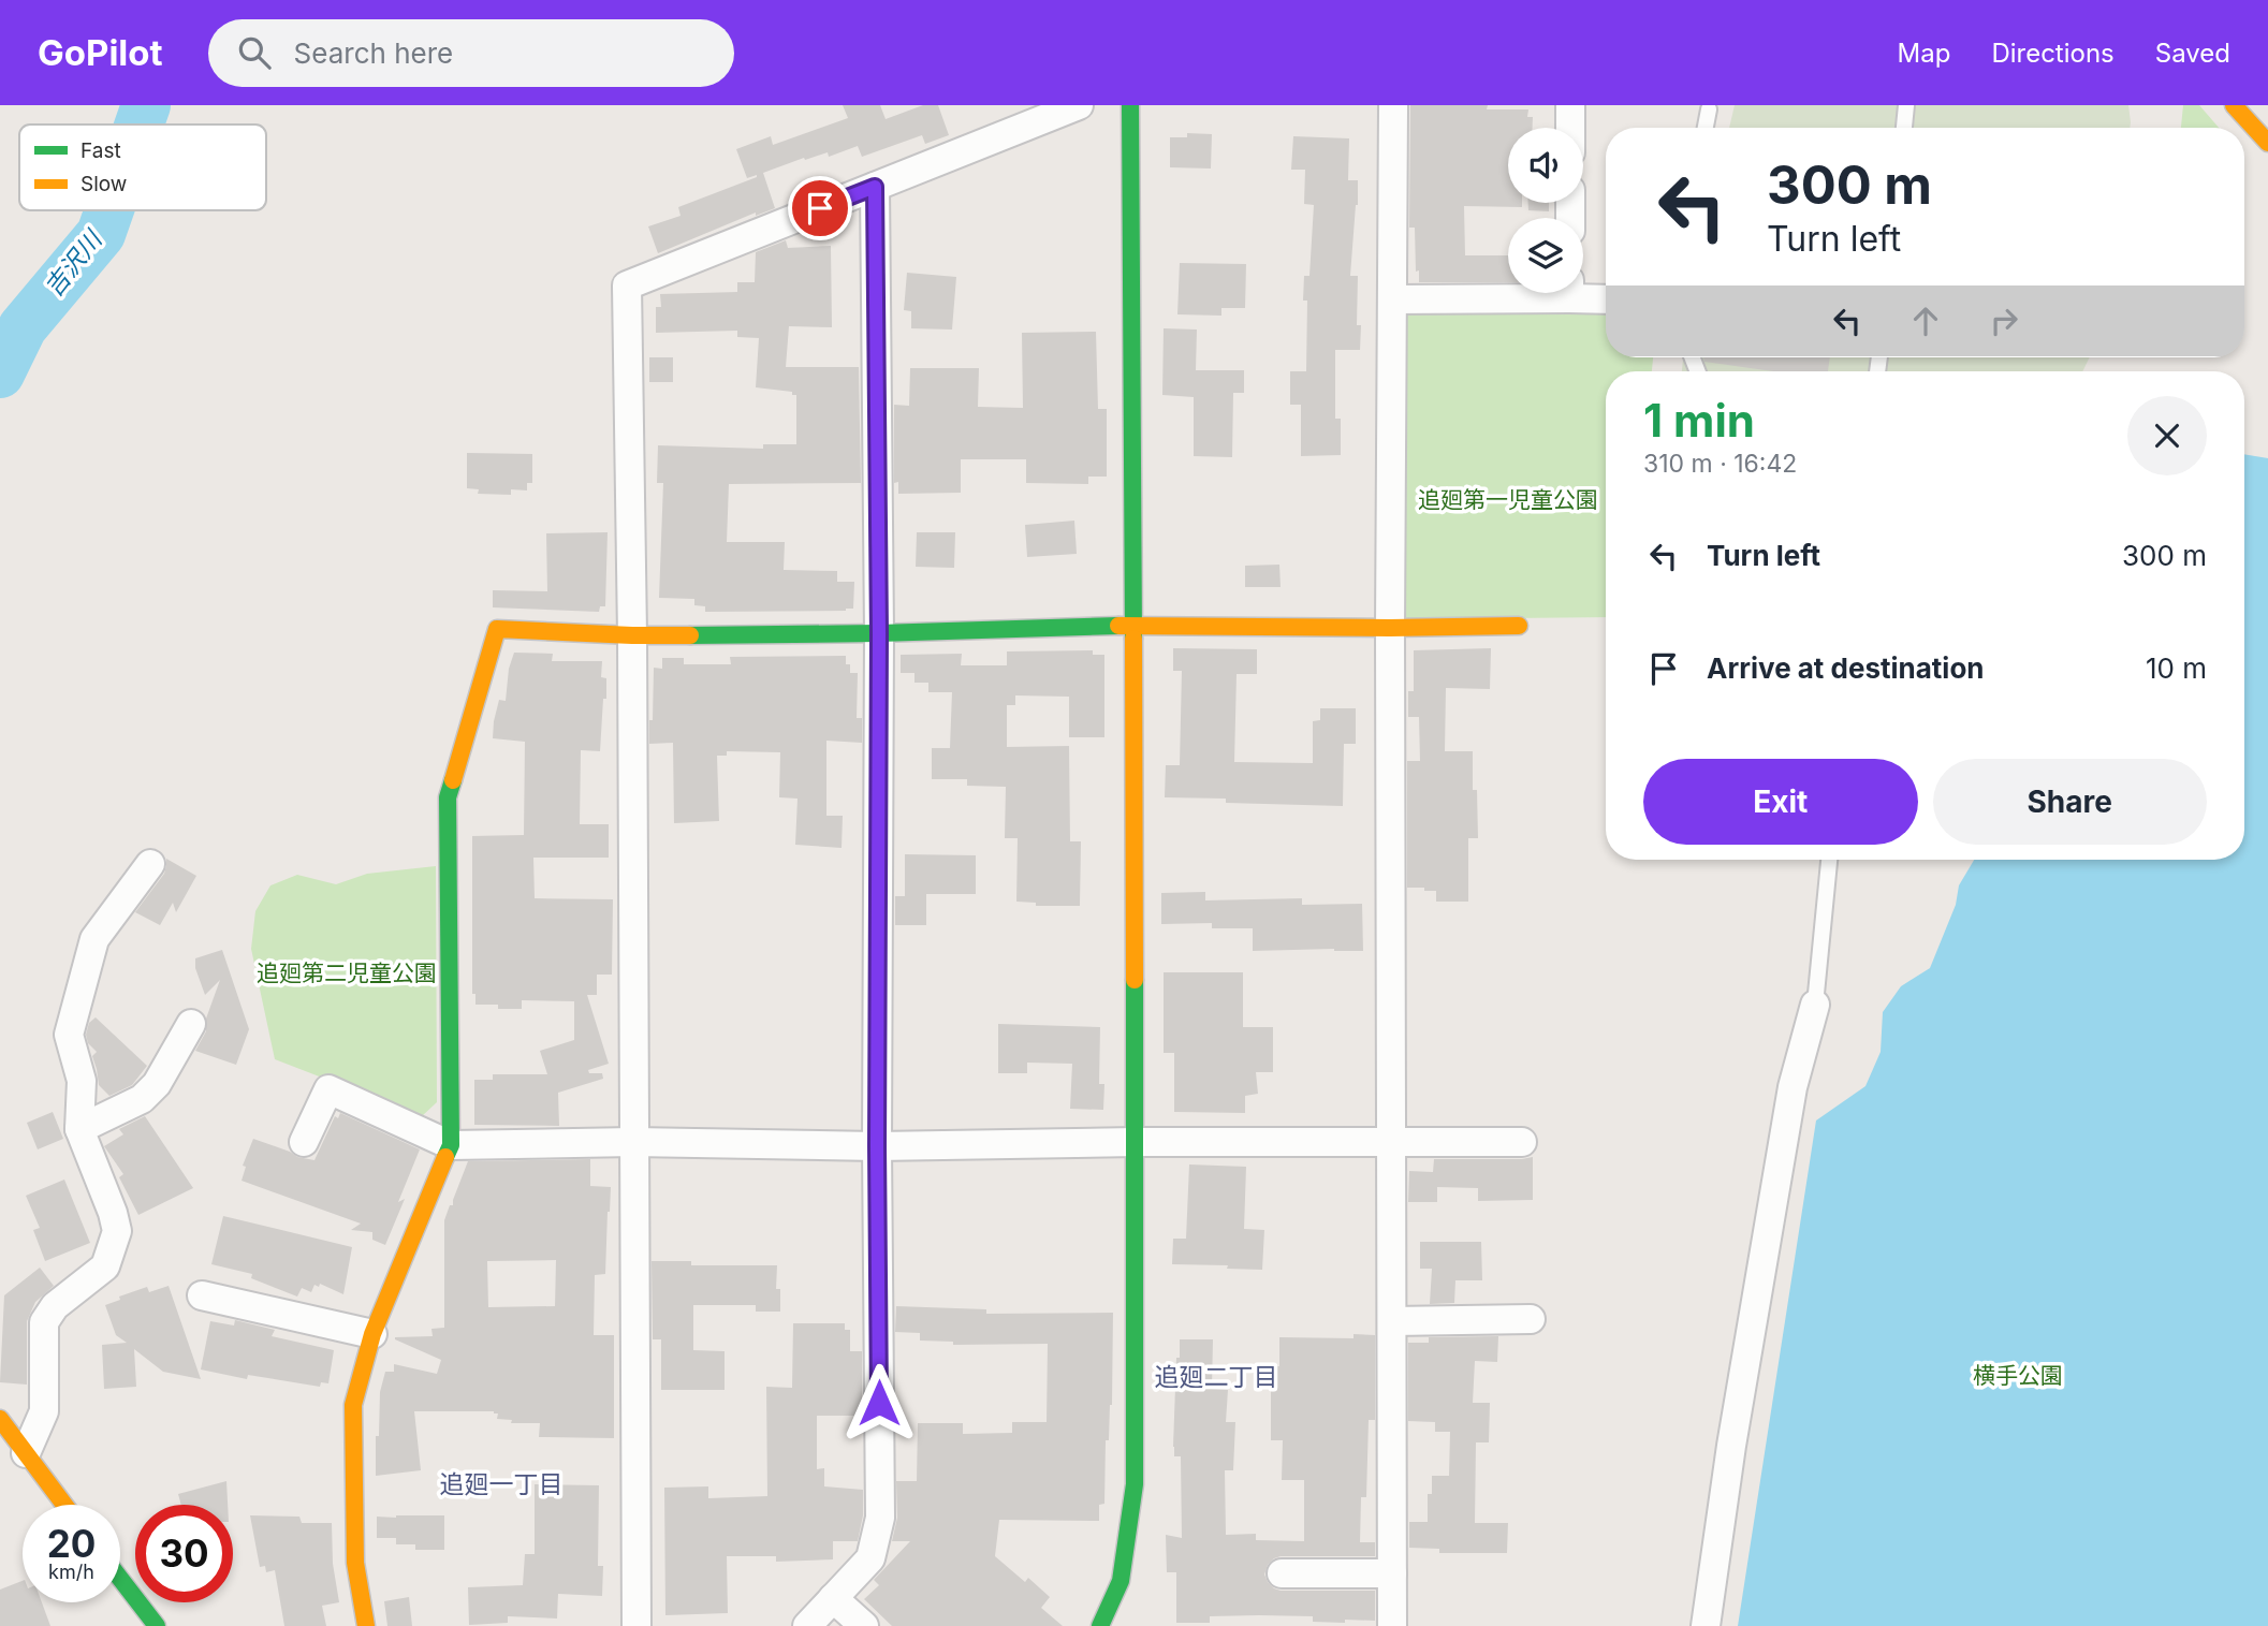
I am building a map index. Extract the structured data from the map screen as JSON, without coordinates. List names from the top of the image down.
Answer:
{
  "districts": ["追廻二丁目", "追廻一丁目"],
  "water": ["吉沢川"],
  "parks": ["追廻第一児童公園", "追廻第二児童公園", "横手公園"],
  "legend": ["Fast", "Slow"],
  "page": {
    "header": "GoPilot",
    "search": "Search here",
    "nav": ["Map", "Directions", "Saved"],
    "turn": ["300 m", "Turn left"],
    "heading": ["1 min", "310 m · 16:42"],
    "list": [
      {
        "name": "Turn left",
        "value": "300 m"
      },
      {
        "name": "Arrive at destination",
        "value": "10 m"
      }
    ],
    "buttons": ["Exit", "Share"],
    "speed": "20 km/h",
    "limit": "30"
  }
}
